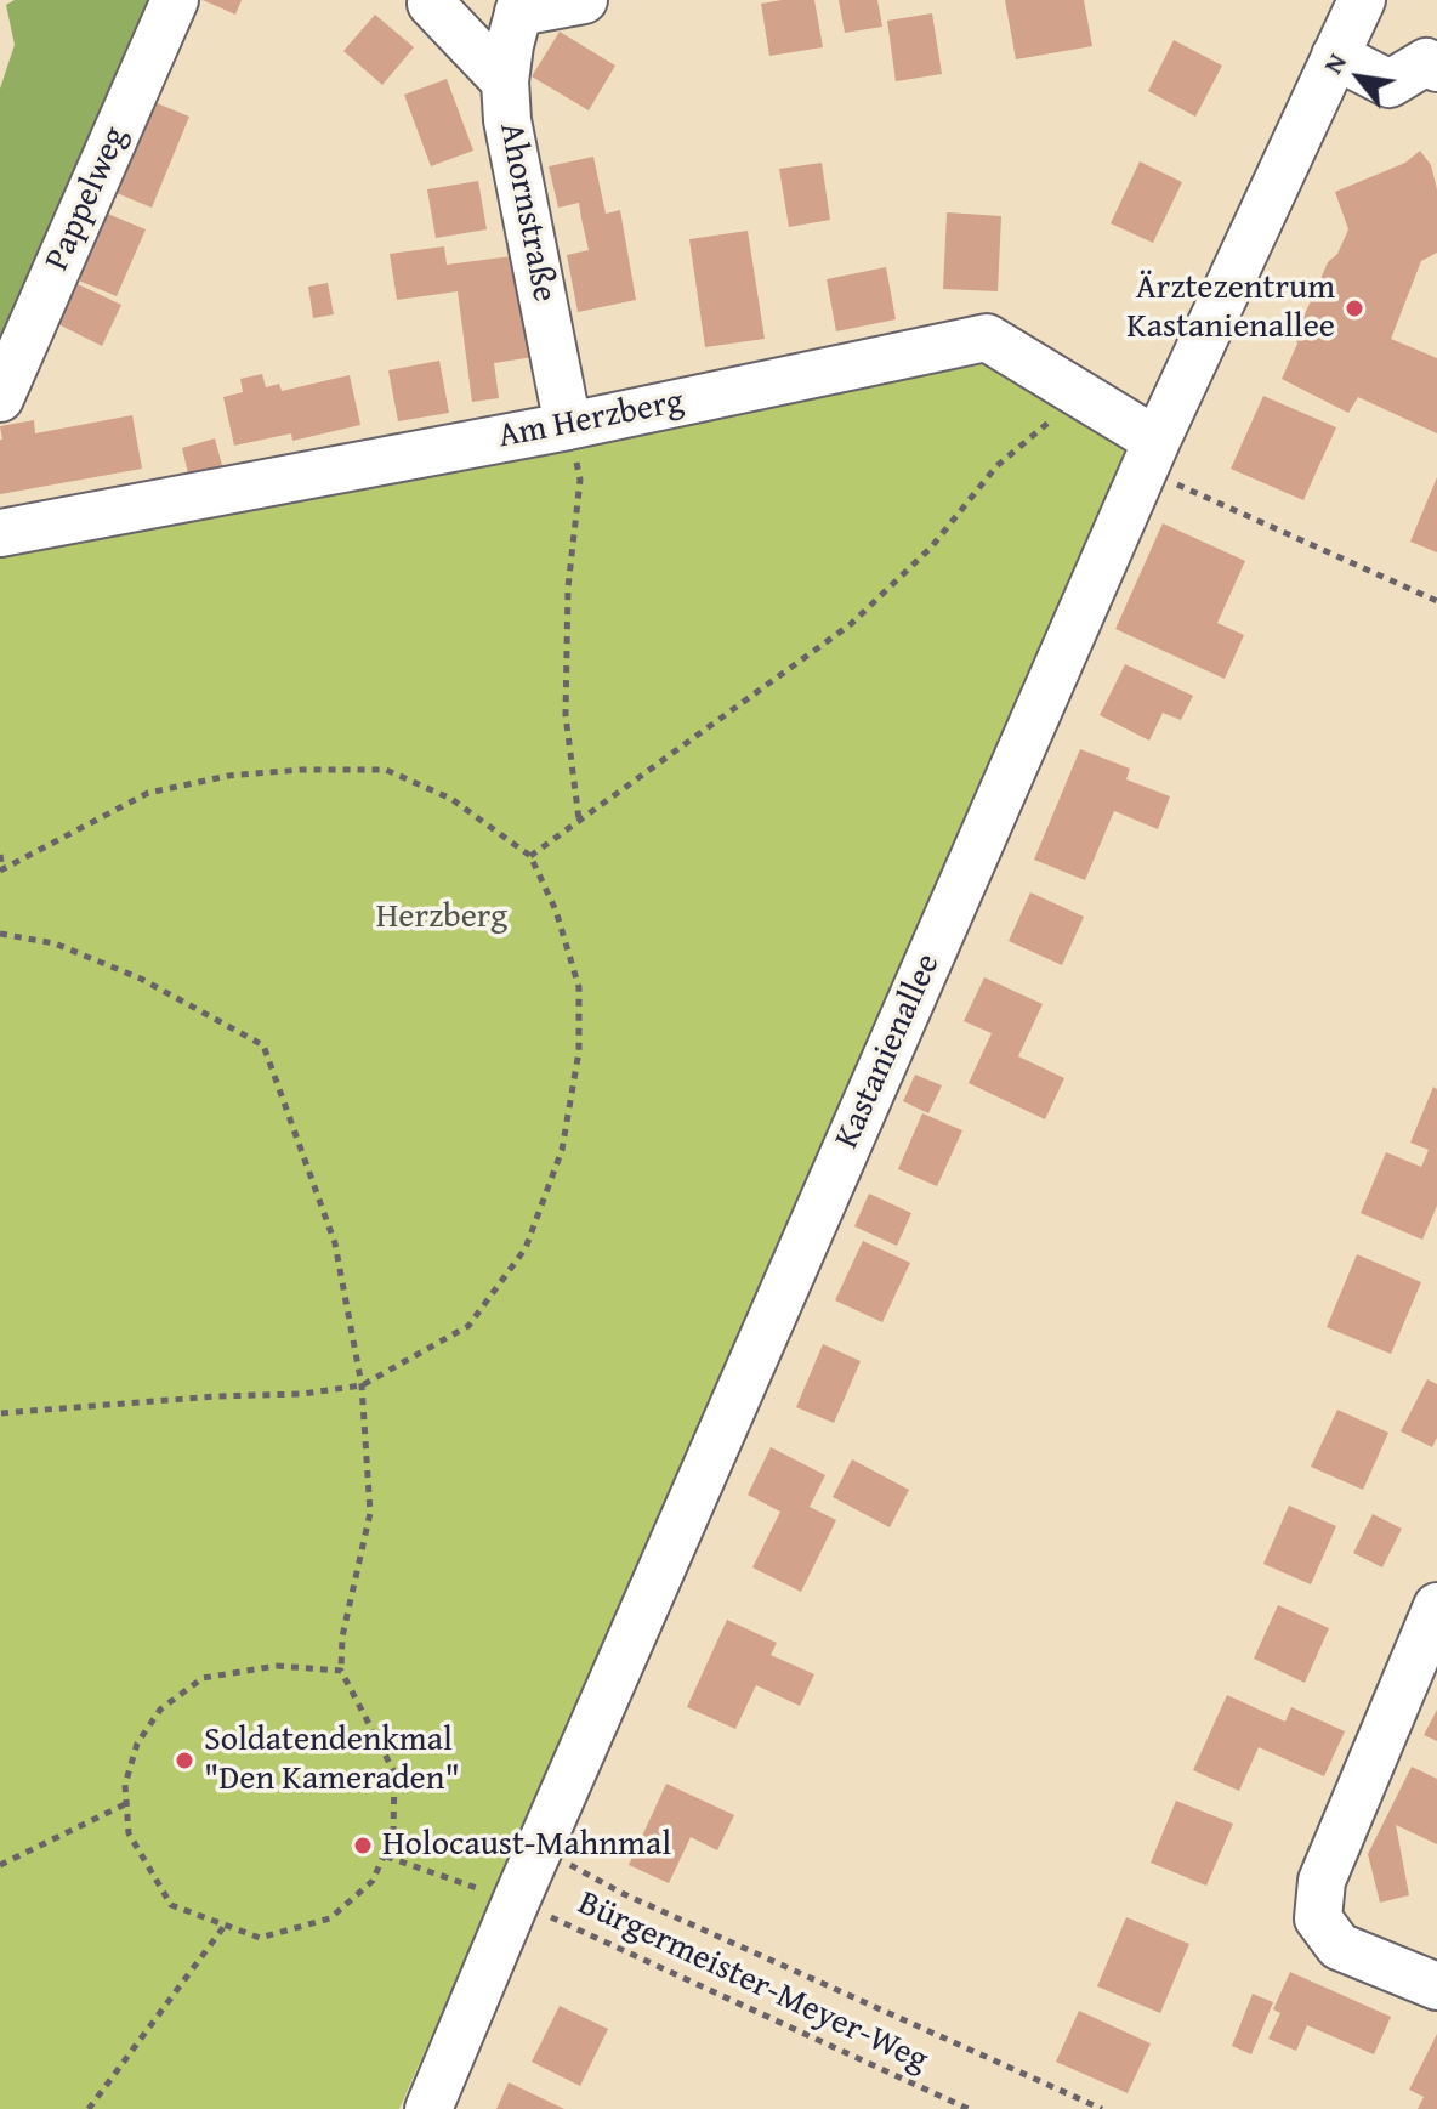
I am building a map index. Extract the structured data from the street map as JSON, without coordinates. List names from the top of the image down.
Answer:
{
  "streets": {
    "street": [
      "Pappelweg",
      "Ahornstraße",
      "Am Herzberg",
      "Kastanienallee"
    ],
    "path": ["Bürgermeister-Meyer-Weg"]
  },
  "crossings": [
    ["Ahornstraße", "Am Herzberg"],
    ["Am Herzberg", "Kastanienallee"],
    ["Kastanienallee", "Bürgermeister-Meyer-Weg"]
  ],
  "parks": ["Herzberg"],
  "places": ["Ärztezentrum Kastanienallee", "Soldatendenkmal \"Den Kameraden\"", "Holocaust-Mahnmal"],
  "north": "top left"
}
